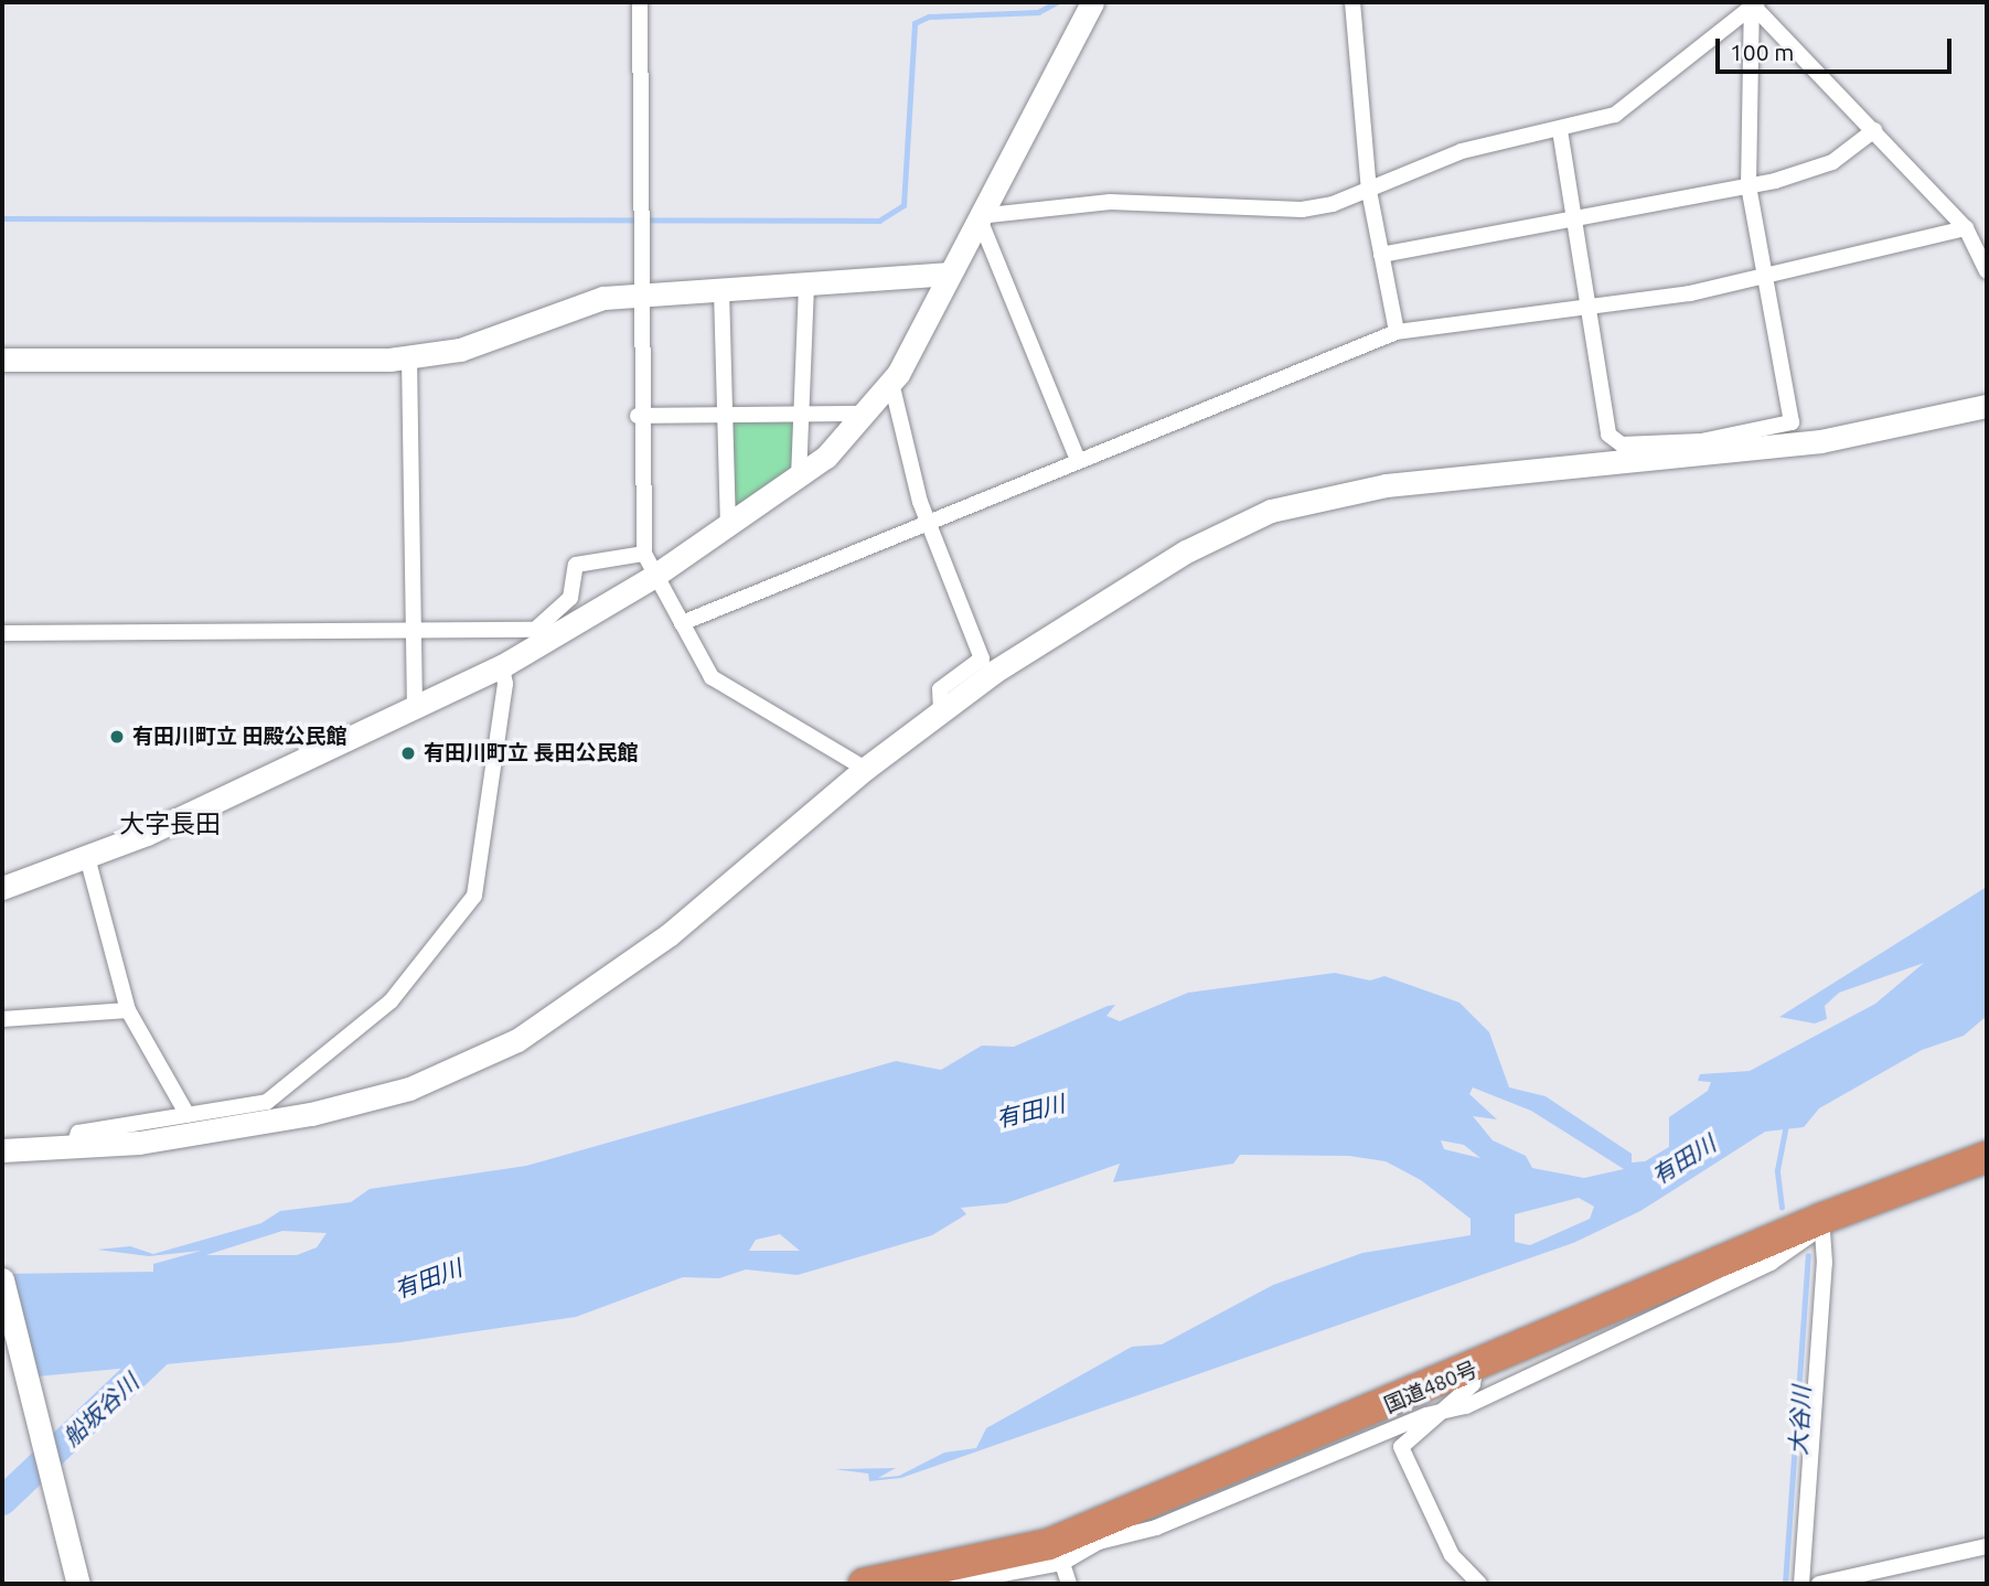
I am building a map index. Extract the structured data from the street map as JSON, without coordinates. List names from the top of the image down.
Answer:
{
  "streets": {
    "highway": ["国道480号"]
  },
  "districts": ["大字長田"],
  "water": ["有田川", "船坂谷川", "大谷川"],
  "places": ["有田川町立 田殿公民館", "有田川町立 長田公民館"],
  "scale_bar": "100 m"
}
